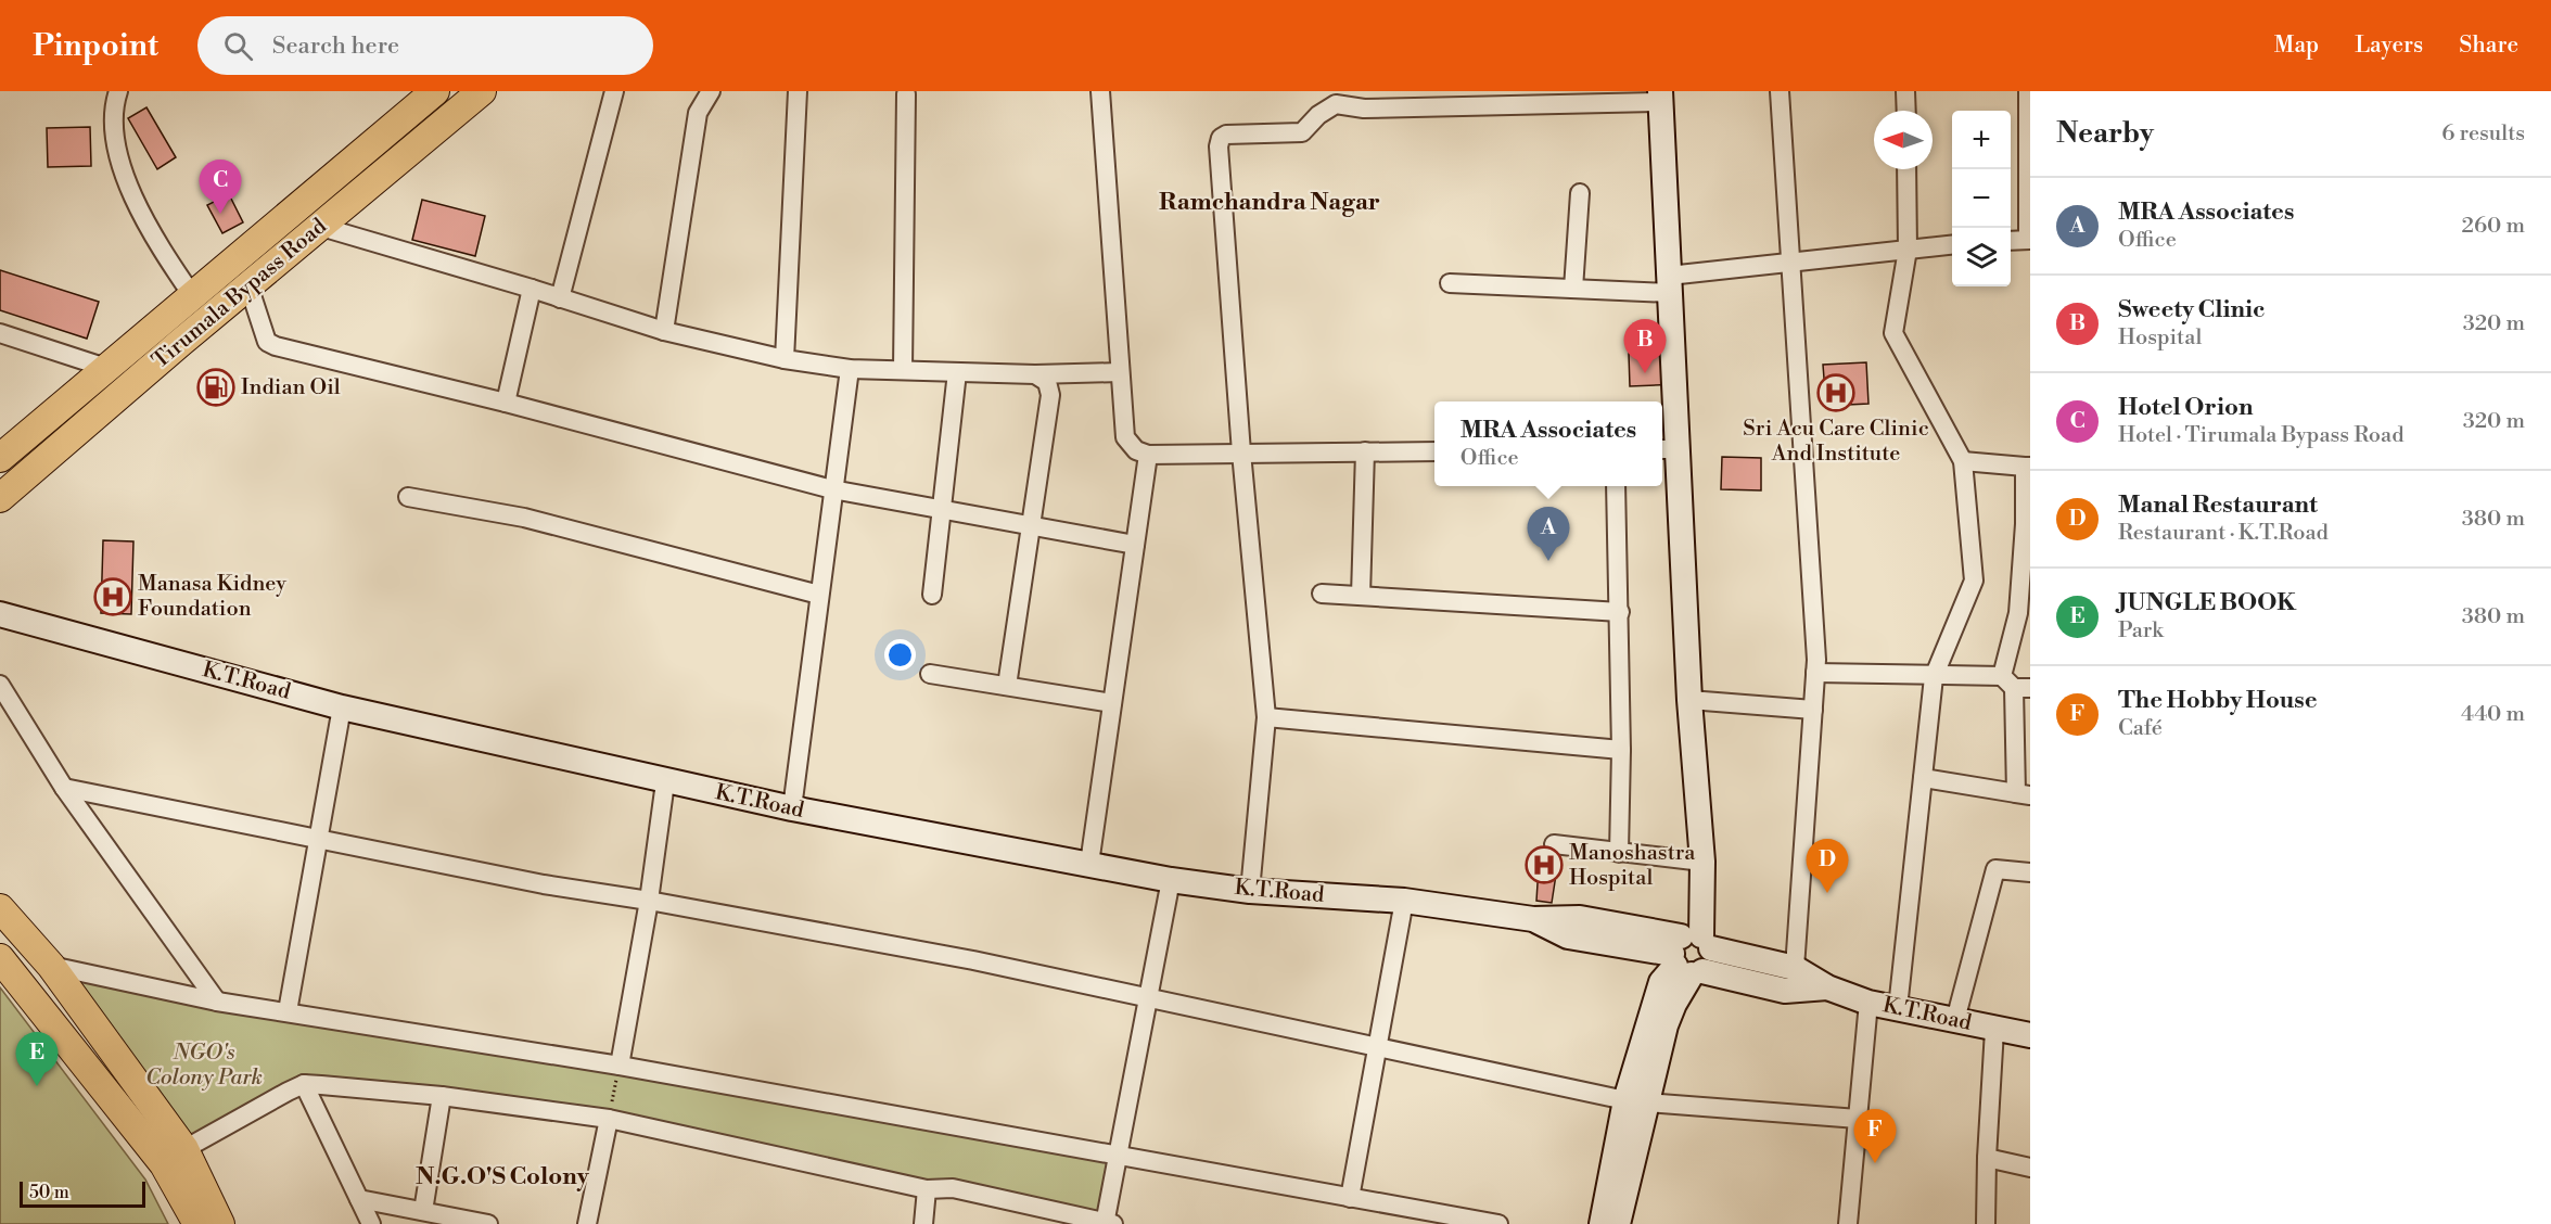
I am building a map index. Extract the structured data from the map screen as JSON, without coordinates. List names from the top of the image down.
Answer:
{
  "streets": {
    "main road": ["Tirumala Bypass Road", "K.T.Road"]
  },
  "districts": ["Ramchandra Nagar", "N.G.O'S Colony"],
  "parks": ["NGO's Colony Park"],
  "places": {
    "fuel station": ["Indian Oil"],
    "hospital": ["Sri Acu Care Clinic And Institute", "Manasa Kidney Foundation", "Manoshastra Hospital"]
  },
  "scale_bar": "50 m",
  "north": "left",
  "page": {
    "header": "Pinpoint",
    "search": "Search here",
    "nav": ["Map", "Layers", "Share"],
    "heading": ["Nearby", "6 results"],
    "map_buttons": ["+", "−"],
    "pins": [
      "C",
      "B",
      "A",
      "D",
      "E",
      "F"
    ],
    "list": [
      {
        "mark": "A",
        "name": "MRA Associates",
        "note": "Office",
        "value": "260 m"
      },
      {
        "mark": "B",
        "name": "Sweety Clinic",
        "note": "Hospital",
        "value": "320 m"
      },
      {
        "mark": "C",
        "name": "Hotel Orion",
        "note": "Hotel · Tirumala Bypass Road",
        "value": "320 m"
      },
      {
        "mark": "D",
        "name": "Manal Restaurant",
        "note": "Restaurant · K.T.Road",
        "value": "380 m"
      },
      {
        "mark": "E",
        "name": "JUNGLE BOOK",
        "note": "Park",
        "value": "380 m"
      },
      {
        "mark": "F",
        "name": "The Hobby House",
        "note": "Café",
        "value": "440 m"
      }
    ],
    "popup": ["MRA Associates", "Office"],
    "scale": "50 m"
  }
}
